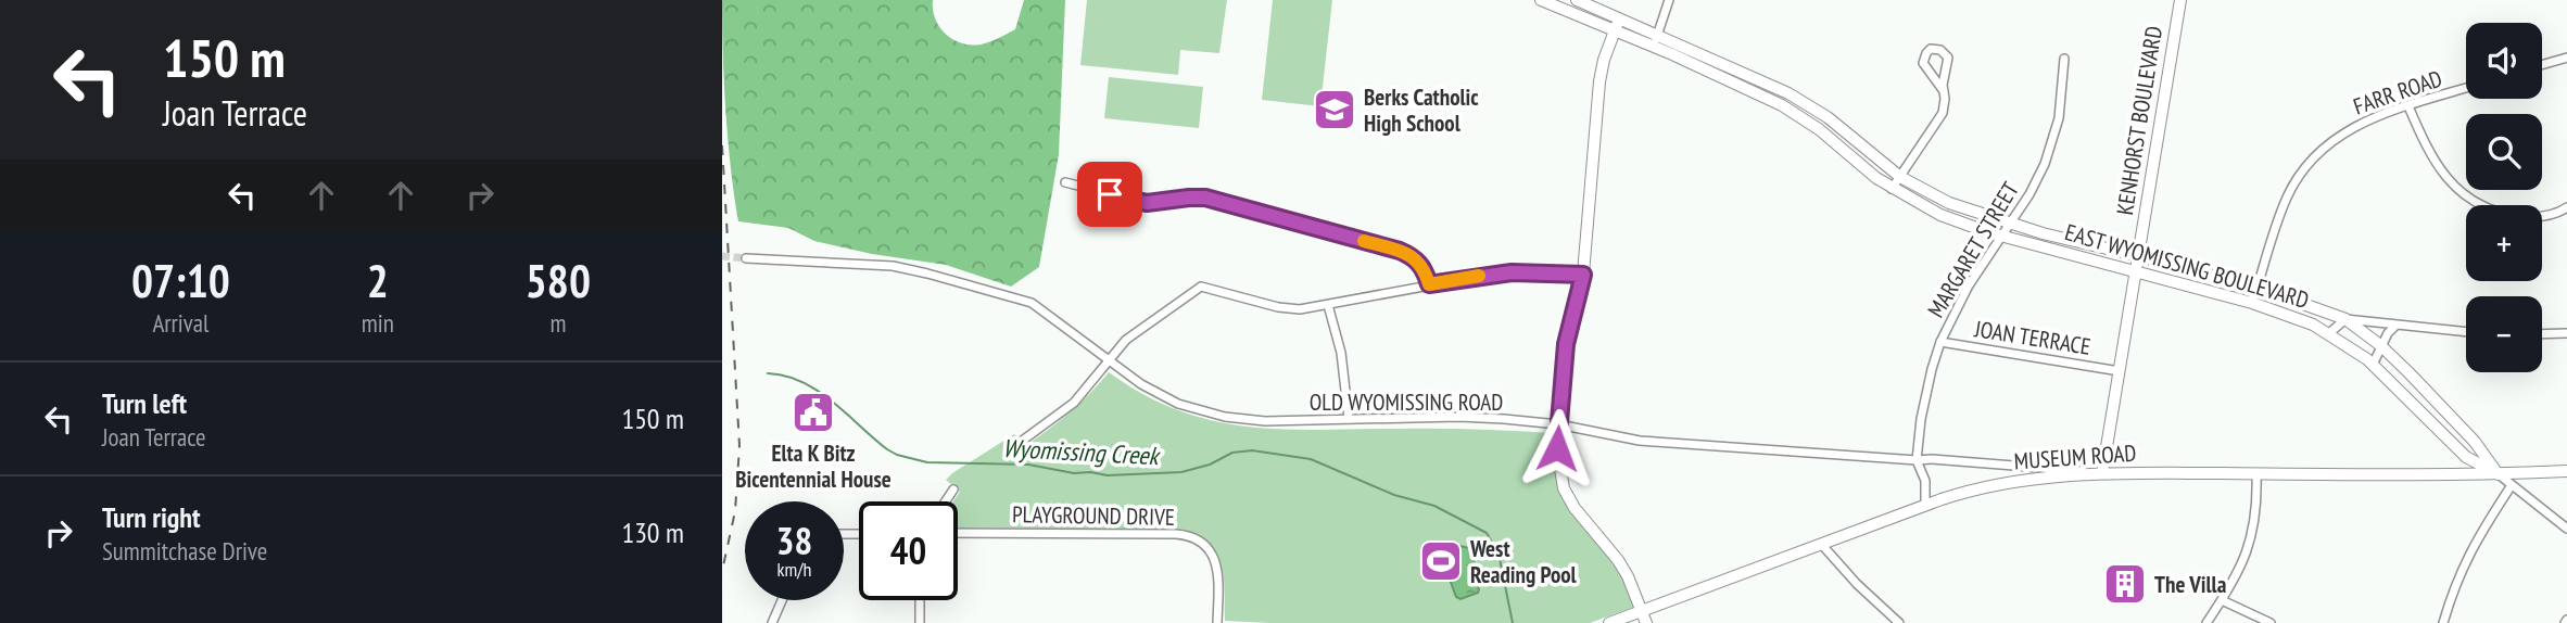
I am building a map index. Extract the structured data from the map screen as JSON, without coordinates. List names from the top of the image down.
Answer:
{
  "streets": {
    "street": [
      "FARR ROAD",
      "KENHORST BOULEVARD",
      "MARGARET STREET",
      "EAST WYOMISSING BOULEVARD",
      "JOAN TERRACE",
      "OLD WYOMISSING ROAD",
      "MUSEUM ROAD",
      "PLAYGROUND DRIVE"
    ]
  },
  "crossings": [
    ["FARR ROAD", "EAST WYOMISSING BOULEVARD"],
    ["KENHORST BOULEVARD", "EAST WYOMISSING BOULEVARD"],
    ["KENHORST BOULEVARD", "JOAN TERRACE"],
    ["KENHORST BOULEVARD", "OLD WYOMISSING ROAD"],
    ["KENHORST BOULEVARD", "MUSEUM ROAD"],
    ["MARGARET STREET", "EAST WYOMISSING BOULEVARD"],
    ["MARGARET STREET", "JOAN TERRACE"],
    ["MARGARET STREET", "OLD WYOMISSING ROAD"],
    ["MARGARET STREET", "MUSEUM ROAD"],
    ["EAST WYOMISSING BOULEVARD", "MUSEUM ROAD"],
    ["OLD WYOMISSING ROAD", "MUSEUM ROAD"]
  ],
  "water": ["Wyomissing Creek"],
  "places": {
    "school or university": ["Berks Catholic High School"],
    "public building": ["Elta K Bitz Bicentennial House"],
    "sports": ["West Reading Pool"],
    "building": ["The Villa"]
  },
  "page": {
    "turn": ["150 m", "Joan Terrace"],
    "map_buttons": ["+", "−"],
    "eta": [
      "07:10",
      "Arrival",
      "2",
      "min",
      "580",
      "m"
    ],
    "list": [
      {
        "name": "Turn left",
        "note": "Joan Terrace",
        "value": "150 m"
      },
      {
        "name": "Turn right",
        "note": "Summitchase Drive",
        "value": "130 m"
      }
    ],
    "speed": "38 km/h",
    "limit": "40"
  }
}
